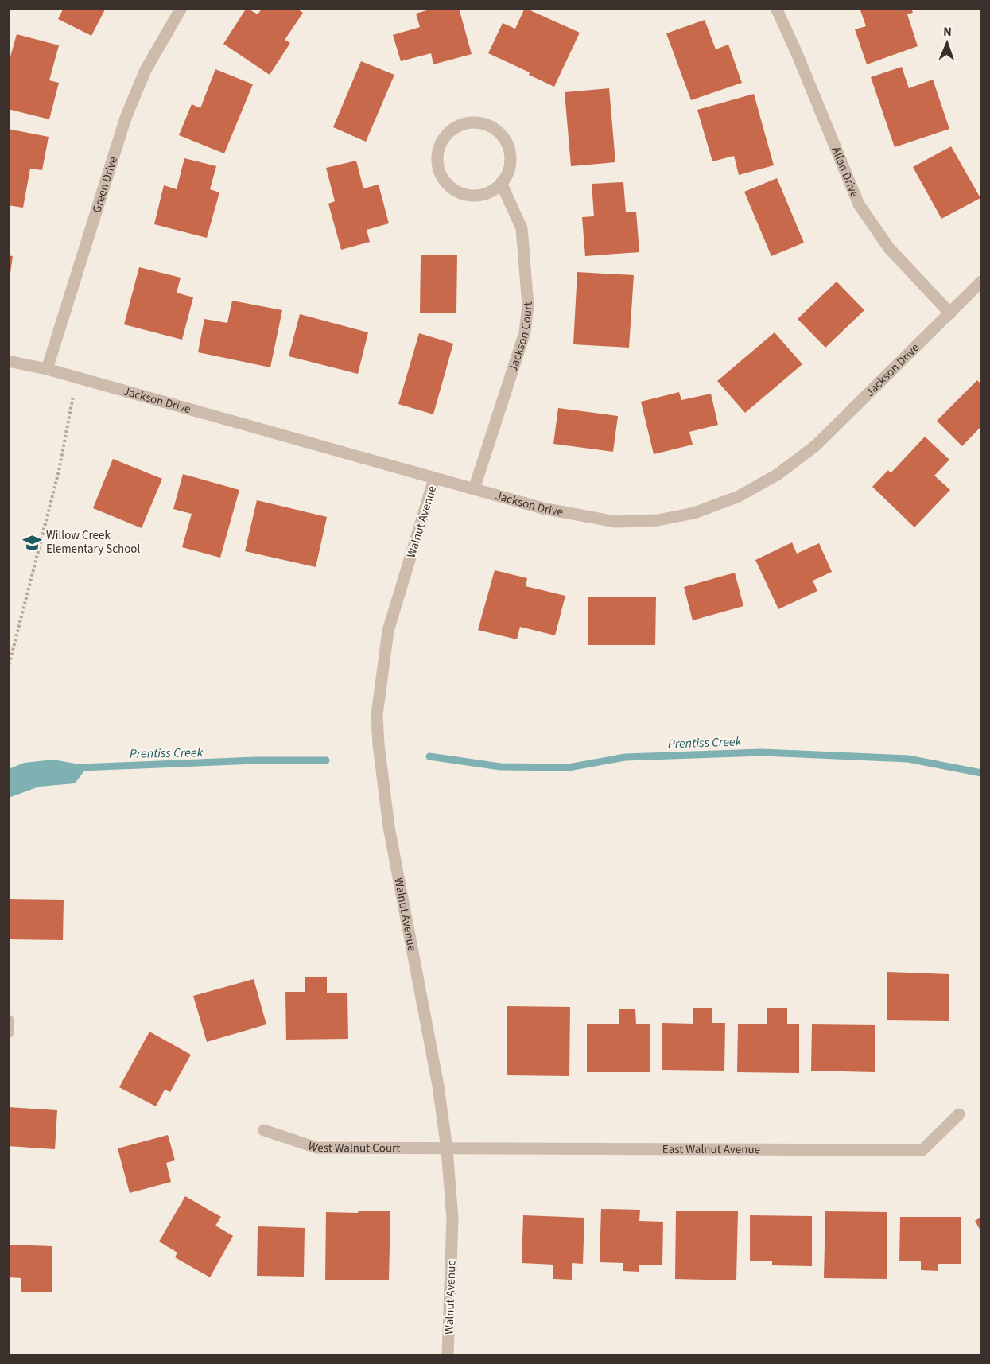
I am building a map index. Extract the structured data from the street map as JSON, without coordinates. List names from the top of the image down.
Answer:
{
  "streets": {
    "street": [
      "Allan Drive",
      "Green Drive",
      "Jackson Court",
      "Jackson Drive",
      "Walnut Avenue",
      "West Walnut Court",
      "East Walnut Avenue"
    ]
  },
  "crossings": [
    ["Allan Drive", "Jackson Drive"],
    ["Green Drive", "Jackson Drive"],
    ["Jackson Court", "Jackson Drive"],
    ["Jackson Drive", "Walnut Avenue"],
    ["Walnut Avenue", "West Walnut Court"],
    ["Walnut Avenue", "East Walnut Avenue"],
    ["West Walnut Court", "East Walnut Avenue"]
  ],
  "water": ["Prentiss Creek"],
  "places": {
    "school or university": ["Willow Creek Elementary School"]
  },
  "north": "top"
}
